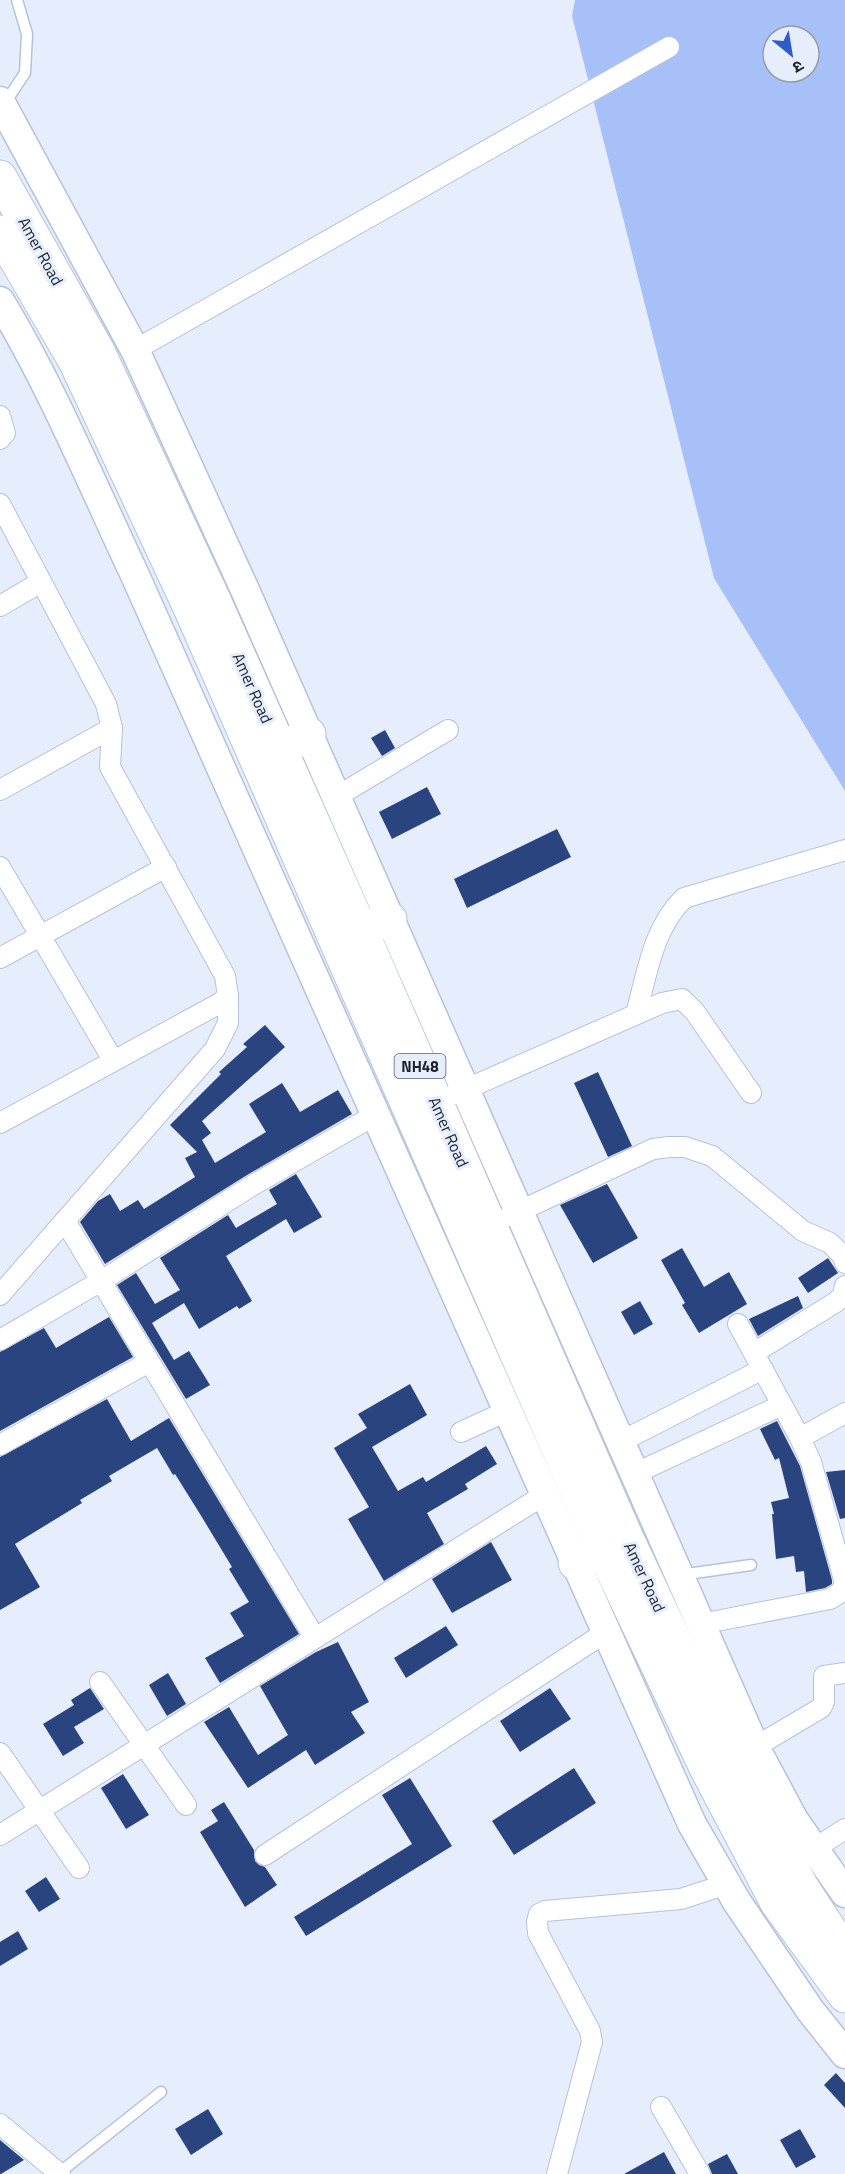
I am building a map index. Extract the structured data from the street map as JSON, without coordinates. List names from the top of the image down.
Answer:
{
  "streets": {
    "highway": ["Amer Road", "NH48"]
  },
  "north": "bottom right"
}
